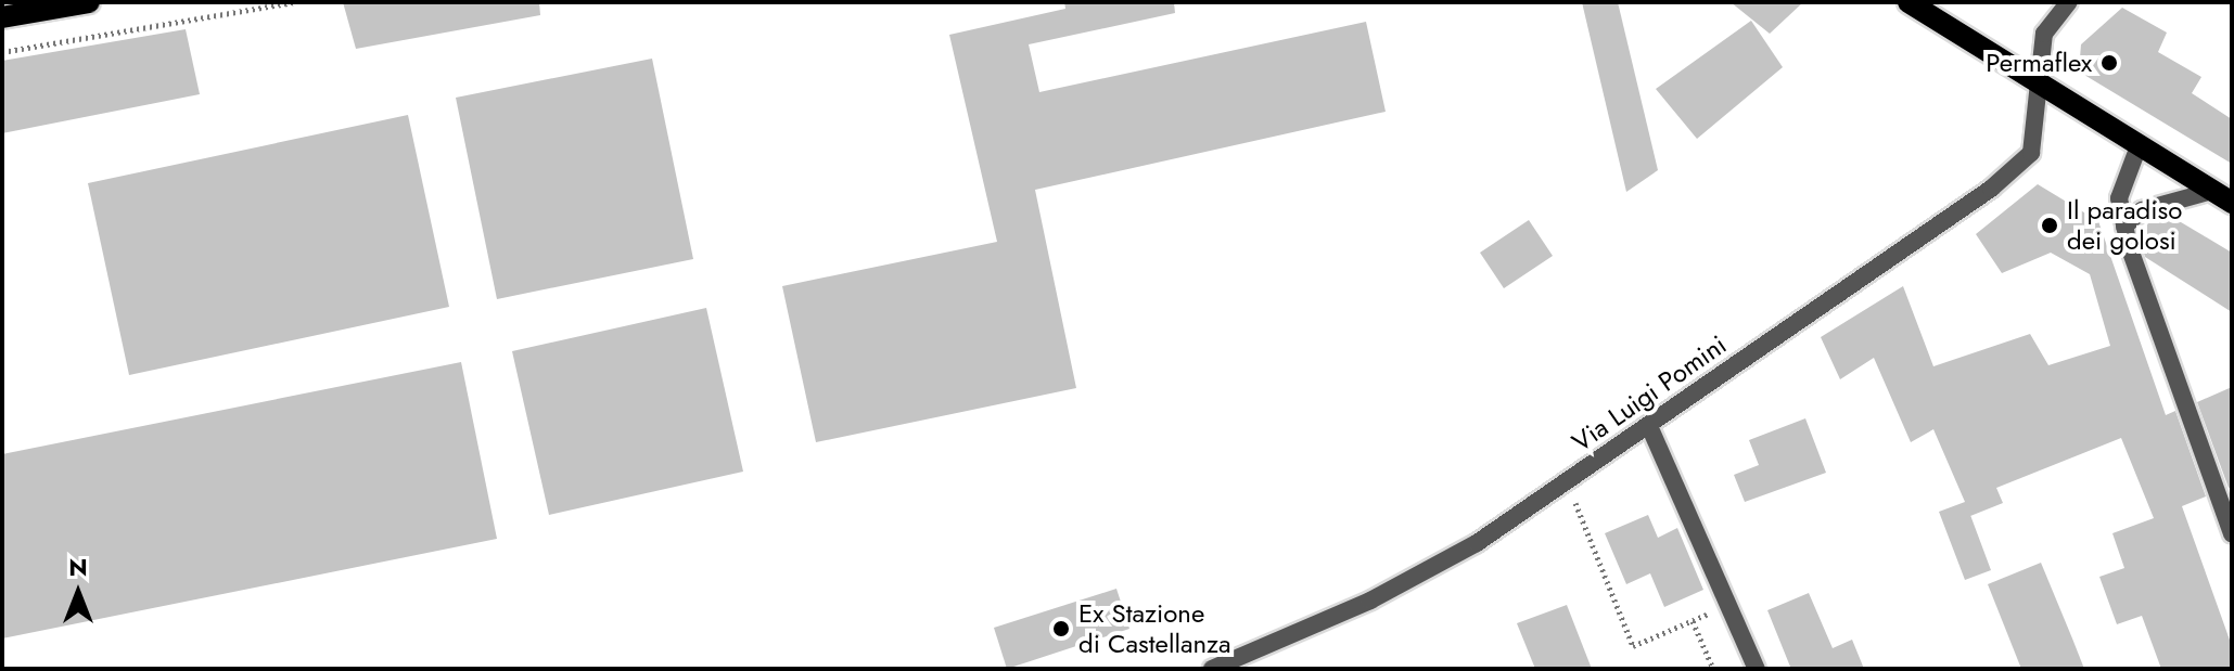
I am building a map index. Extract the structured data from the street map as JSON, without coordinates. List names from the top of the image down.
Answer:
{
  "streets": {
    "street": ["Via Luigi Pomini"]
  },
  "places": ["Permaflex", "Il paradiso dei golosi", "Ex Stazione di Castellanza"],
  "north": "top"
}
